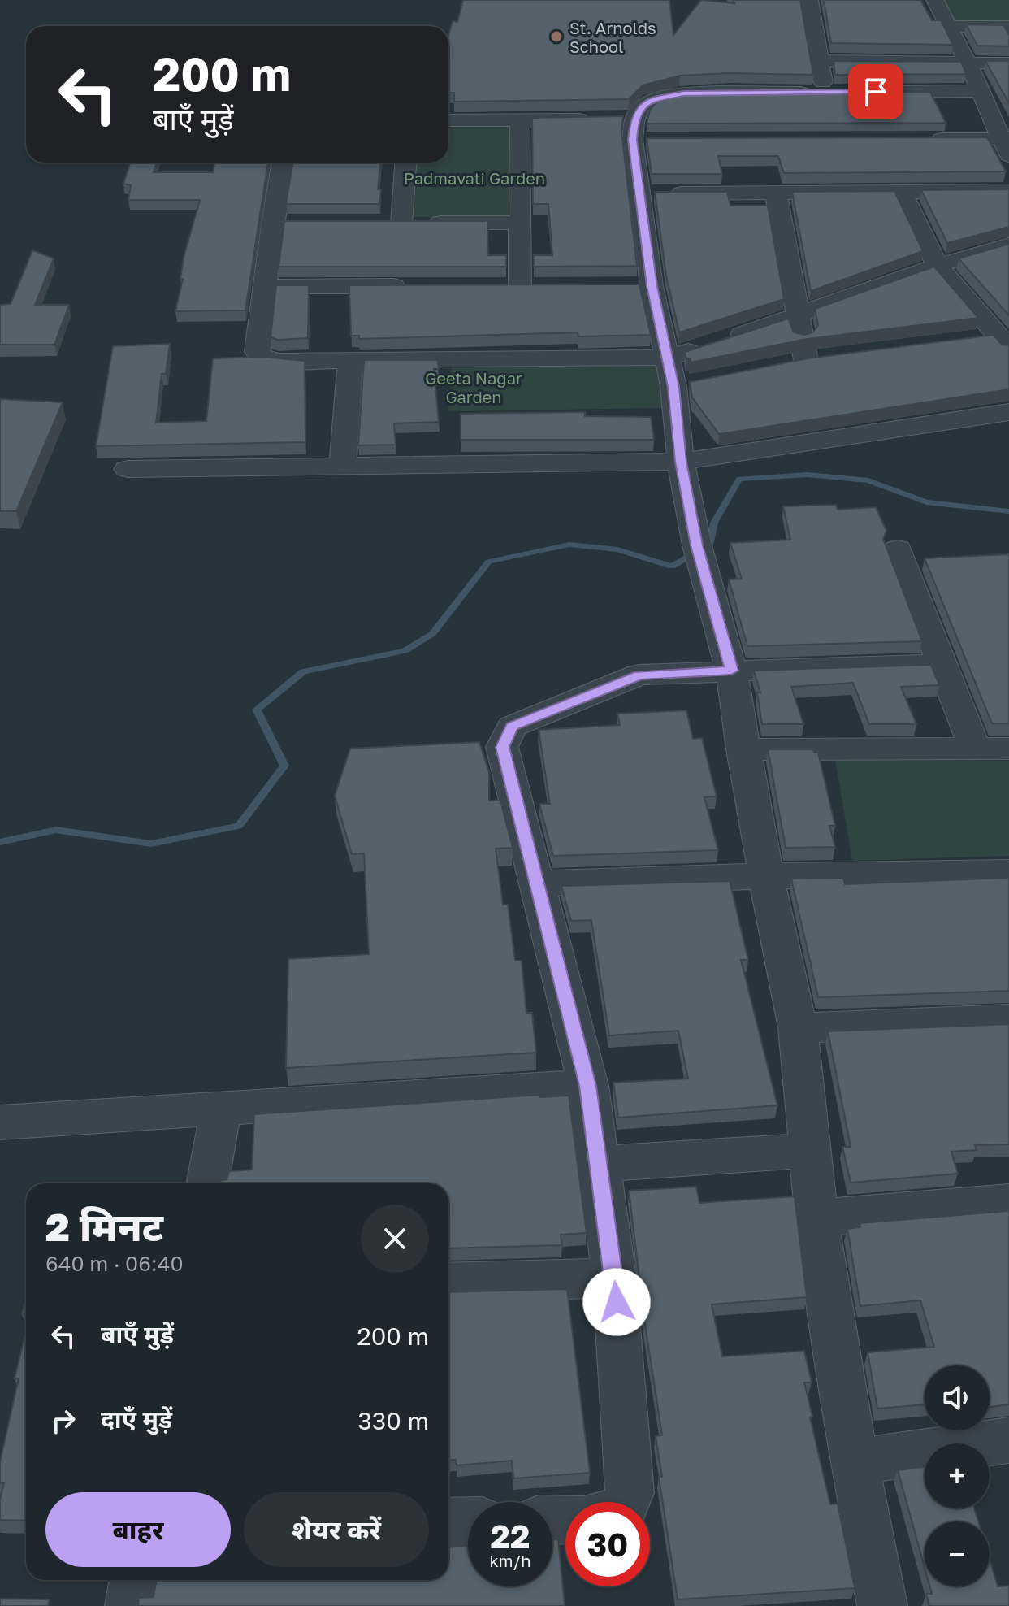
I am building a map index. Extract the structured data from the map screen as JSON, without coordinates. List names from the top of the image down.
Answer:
{
  "parks": ["Padmavati Garden", "Geeta Nagar Garden"],
  "places": ["St. Arnolds School"],
  "page": {
    "turn": ["200 m", "बाएँ मुड़ें"],
    "heading": ["2 मिनट", "640 m · 06:40"],
    "list": [
      {
        "name": "बाएँ मुड़ें",
        "value": "200 m"
      },
      {
        "name": "दाएँ मुड़ें",
        "value": "330 m"
      }
    ],
    "map_buttons": ["+", "−"],
    "buttons": ["बाहर", "शेयर करें"],
    "speed": "22 km/h",
    "limit": "30"
  }
}
